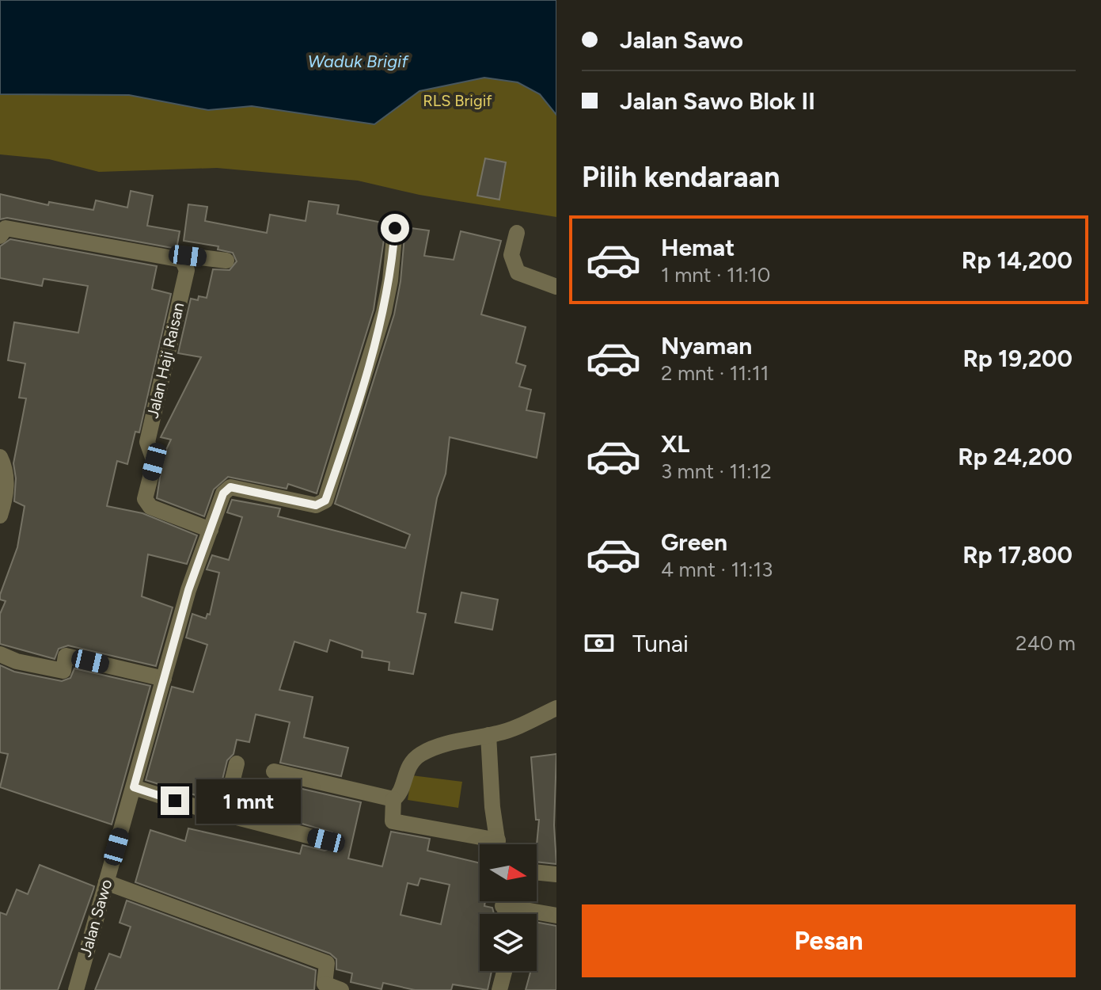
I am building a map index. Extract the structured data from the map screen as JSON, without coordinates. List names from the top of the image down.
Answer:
{
  "streets": {
    "street": ["Jalan Haji Raisan", "Jalan Sawo"]
  },
  "crossings": [
    ["Jalan Haji Raisan", "Jalan Sawo"]
  ],
  "water": ["Waduk Brigif"],
  "parks": ["RLS Brigif"],
  "north": "right",
  "page": {
    "banner": ["Jalan Sawo", "Jalan Sawo Blok II"],
    "heading": "Pilih kendaraan",
    "list": [
      {
        "name": "Hemat",
        "note": "1 mnt · 11:10",
        "value": "Rp 14,200"
      },
      {
        "name": "Nyaman",
        "note": "2 mnt · 11:11",
        "value": "Rp 19,200"
      },
      {
        "name": "XL",
        "note": "3 mnt · 11:12",
        "value": "Rp 24,200"
      },
      {
        "name": "Green",
        "note": "4 mnt · 11:13",
        "value": "Rp 17,800"
      }
    ],
    "pay": ["Tunai", "240 m"],
    "bubble": "1 mnt",
    "buttons": "Pesan"
  }
}
